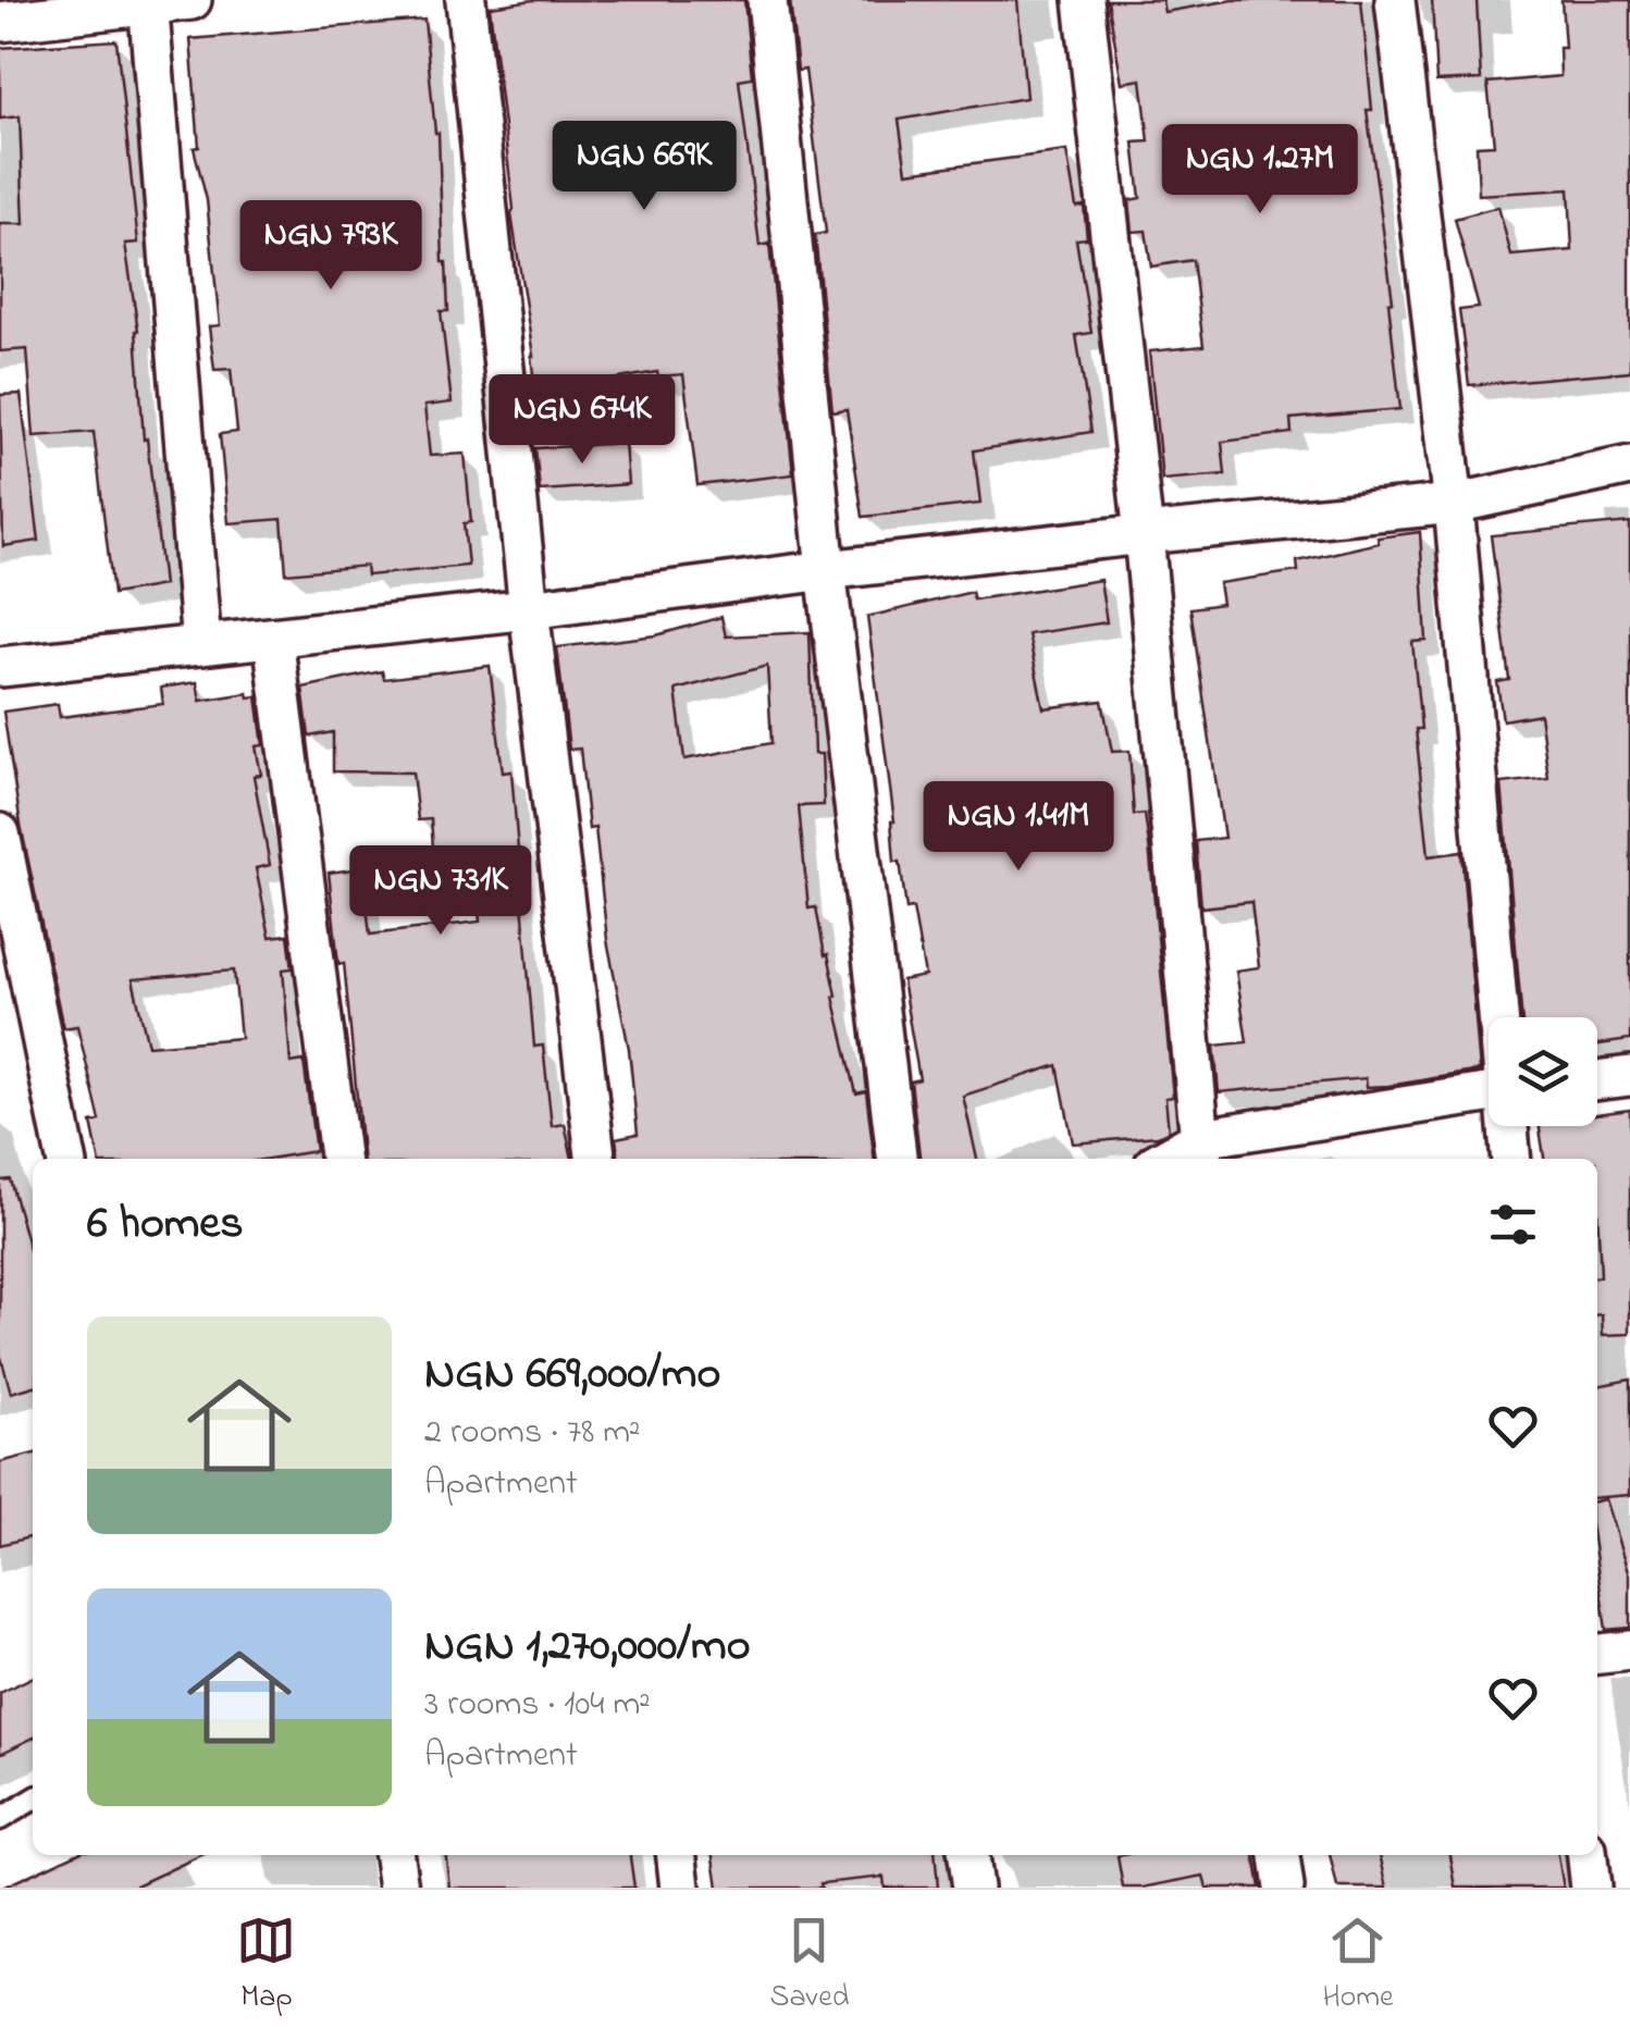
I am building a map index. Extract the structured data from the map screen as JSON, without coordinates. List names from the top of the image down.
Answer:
{
  "page": {
    "price": [
      "NGN 669K",
      "NGN 1.27M",
      "NGN 793K",
      "NGN 674K",
      "NGN 1.41M",
      "NGN 731K"
    ],
    "heading": "6 homes",
    "list": [
      {
        "name": "NGN 669,000/mo",
        "note": "2 rooms · 78 m² · Apartment"
      },
      {
        "name": "NGN 1,270,000/mo",
        "note": "3 rooms · 104 m² · Apartment"
      }
    ],
    "tabs": ["Map", "Saved", "Home"]
  }
}
